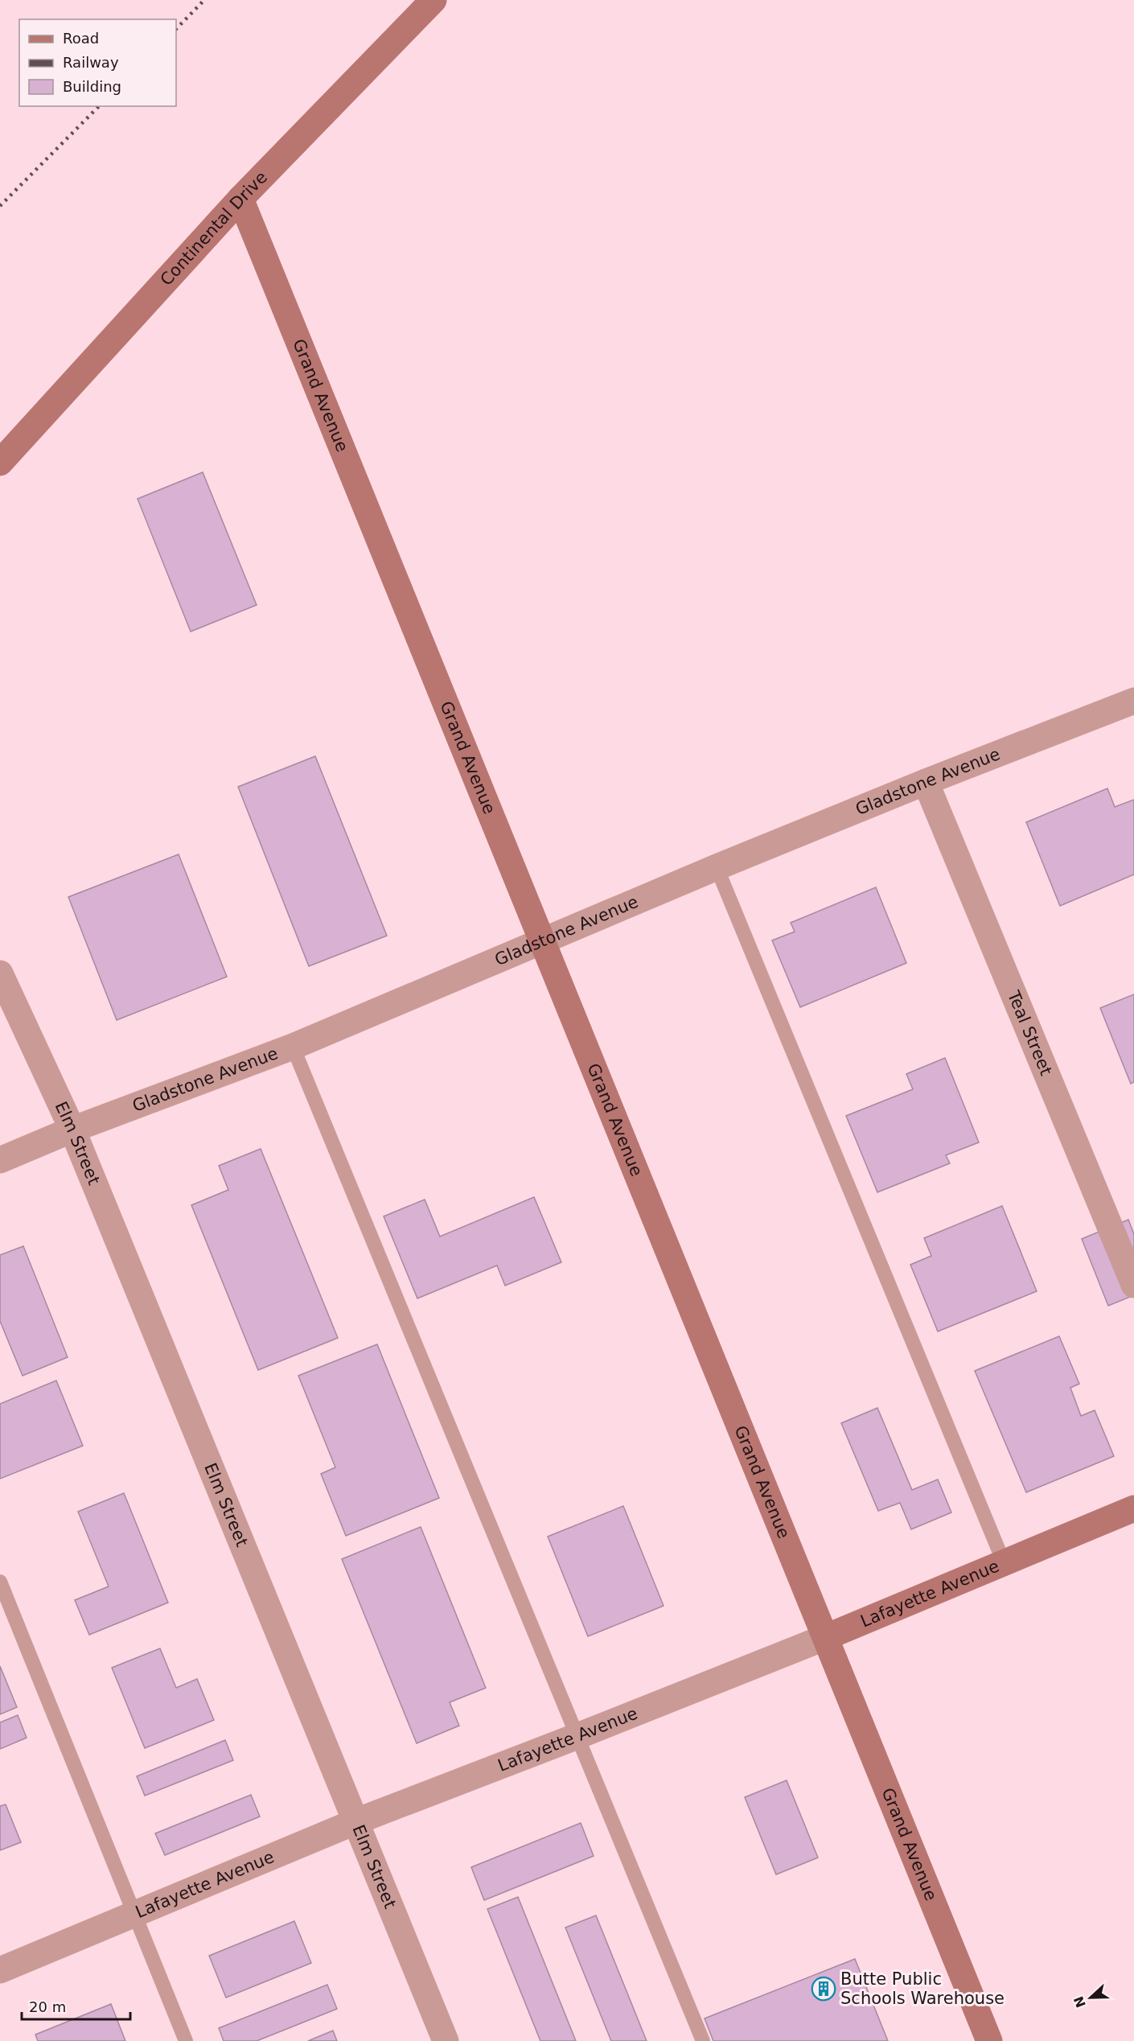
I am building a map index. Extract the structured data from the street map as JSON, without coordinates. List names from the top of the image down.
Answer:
{
  "streets": {
    "main road": ["Continental Drive", "Grand Avenue", "Lafayette Avenue"],
    "street": ["Gladstone Avenue", "Teal Street", "Elm Street"]
  },
  "crossings": [
    ["Continental Drive", "Grand Avenue"],
    ["Grand Avenue", "Gladstone Avenue"],
    ["Grand Avenue", "Lafayette Avenue"],
    ["Gladstone Avenue", "Teal Street"],
    ["Gladstone Avenue", "Elm Street"],
    ["Elm Street", "Lafayette Avenue"]
  ],
  "places": {
    "building": ["Butte Public Schools Warehouse"]
  },
  "legend": ["Road", "Railway", "Building"],
  "scale_bar": "20 m",
  "north": "left"
}
